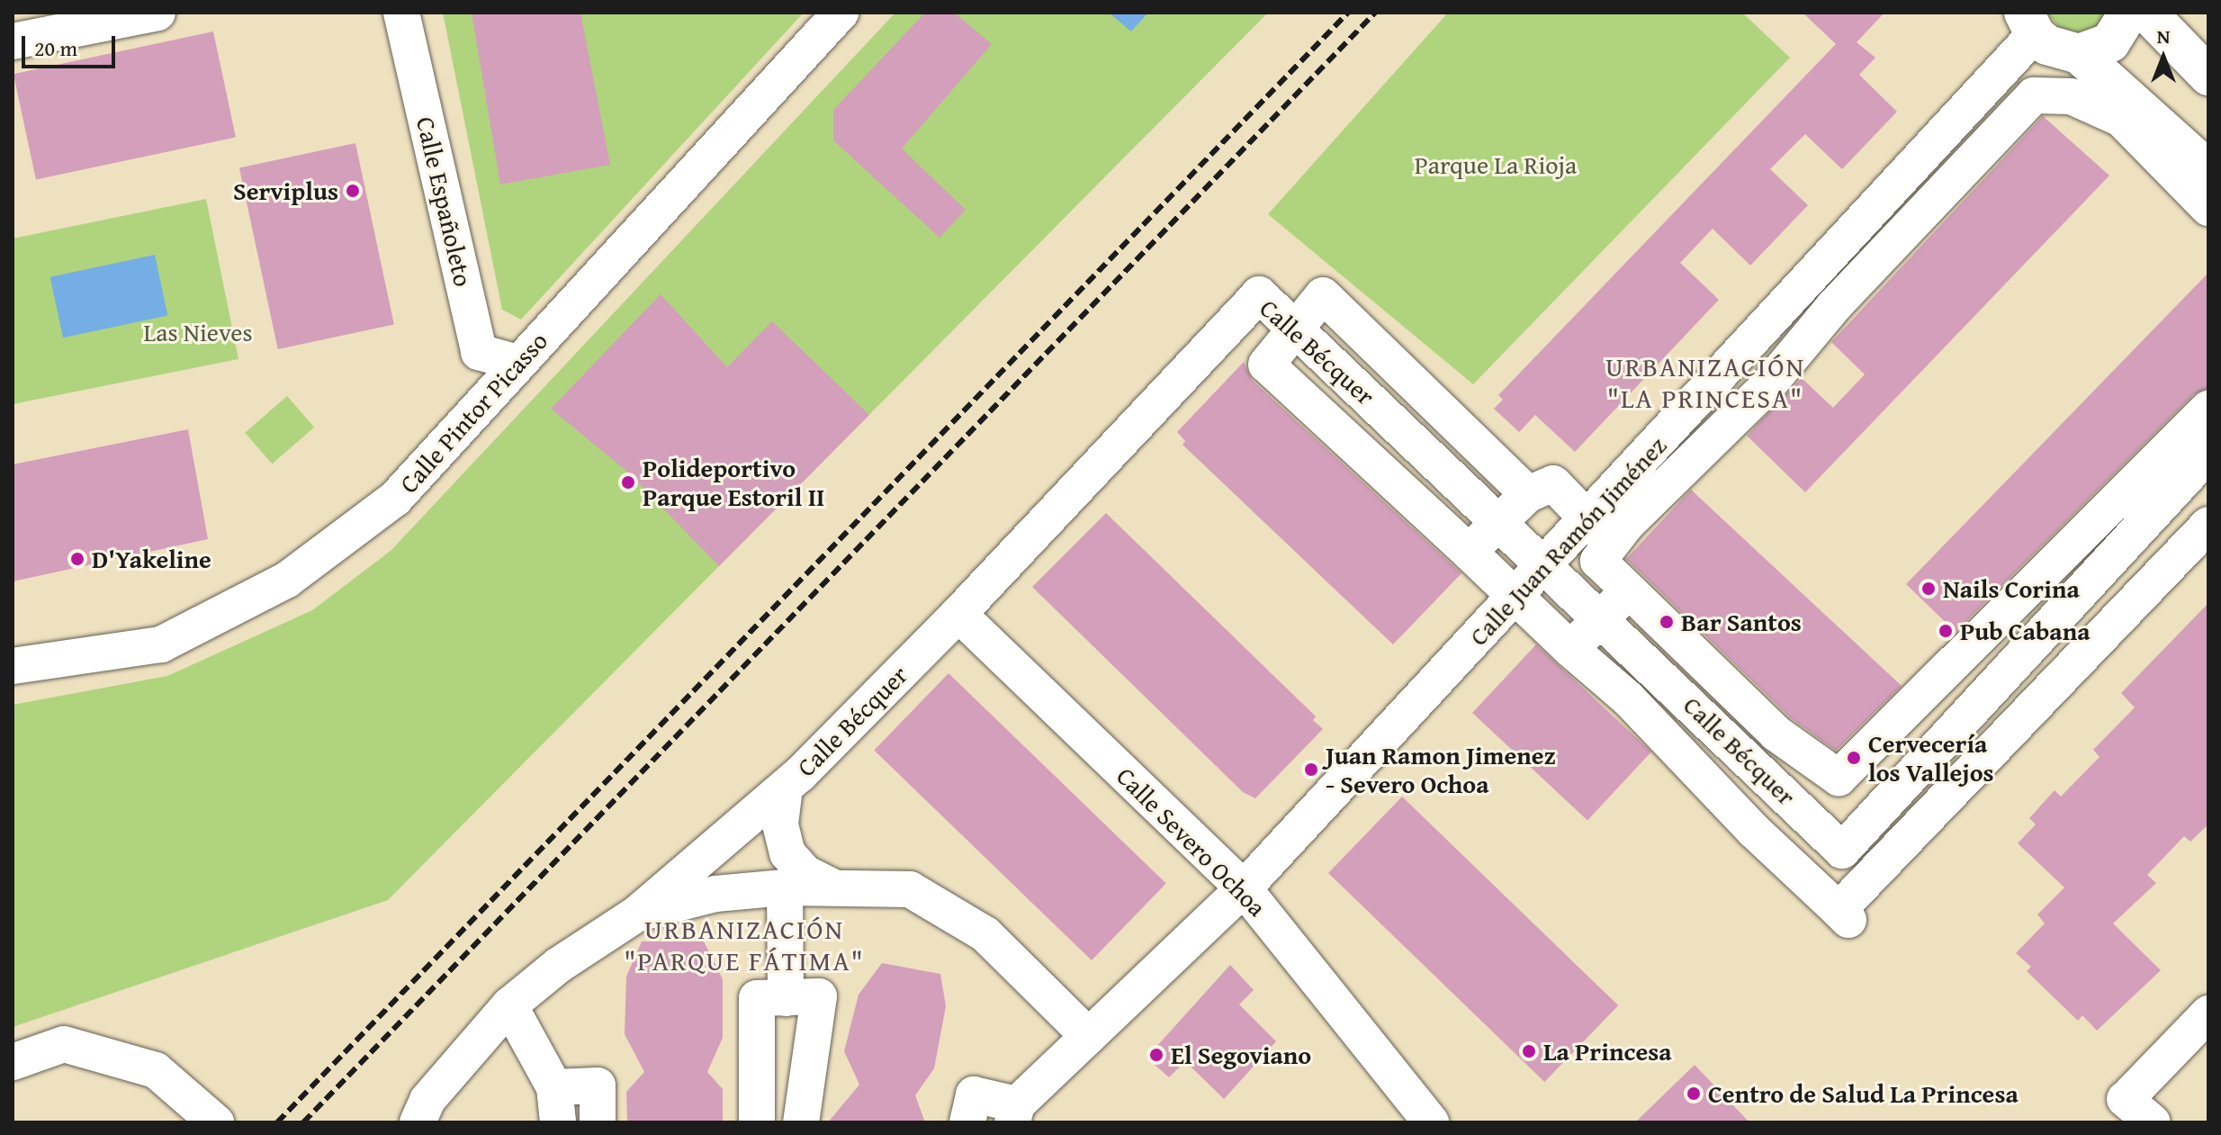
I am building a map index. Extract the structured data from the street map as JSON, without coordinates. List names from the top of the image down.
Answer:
{
  "streets": {
    "street": [
      "Calle Españoleto",
      "Calle Bécquer",
      "Calle Pintor Picasso",
      "Calle Juan Ramón Jiménez",
      "Calle Severo Ochoa"
    ]
  },
  "crossings": [
    ["Calle Españoleto", "Calle Pintor Picasso"],
    ["Calle Bécquer", "Calle Juan Ramón Jiménez"],
    ["Calle Bécquer", "Calle Severo Ochoa"],
    ["Calle Juan Ramón Jiménez", "Calle Severo Ochoa"]
  ],
  "districts": ["URBANIZACIÓN \"LA PRINCESA\"", "URBANIZACIÓN \"PARQUE FÁTIMA\""],
  "parks": ["Parque La Rioja", "Las Nieves"],
  "places": [
    "Serviplus",
    "Polideportivo Parque Estoril II",
    "D'Yakeline",
    "Nails Corina",
    "Bar Santos",
    "Pub Cabana",
    "Cervecería los Vallejos",
    "Juan Ramon Jimenez - Severo Ochoa",
    "La Princesa",
    "El Segoviano",
    "Centro de Salud La Princesa"
  ],
  "scale_bar": "20 m",
  "north": "top"
}
